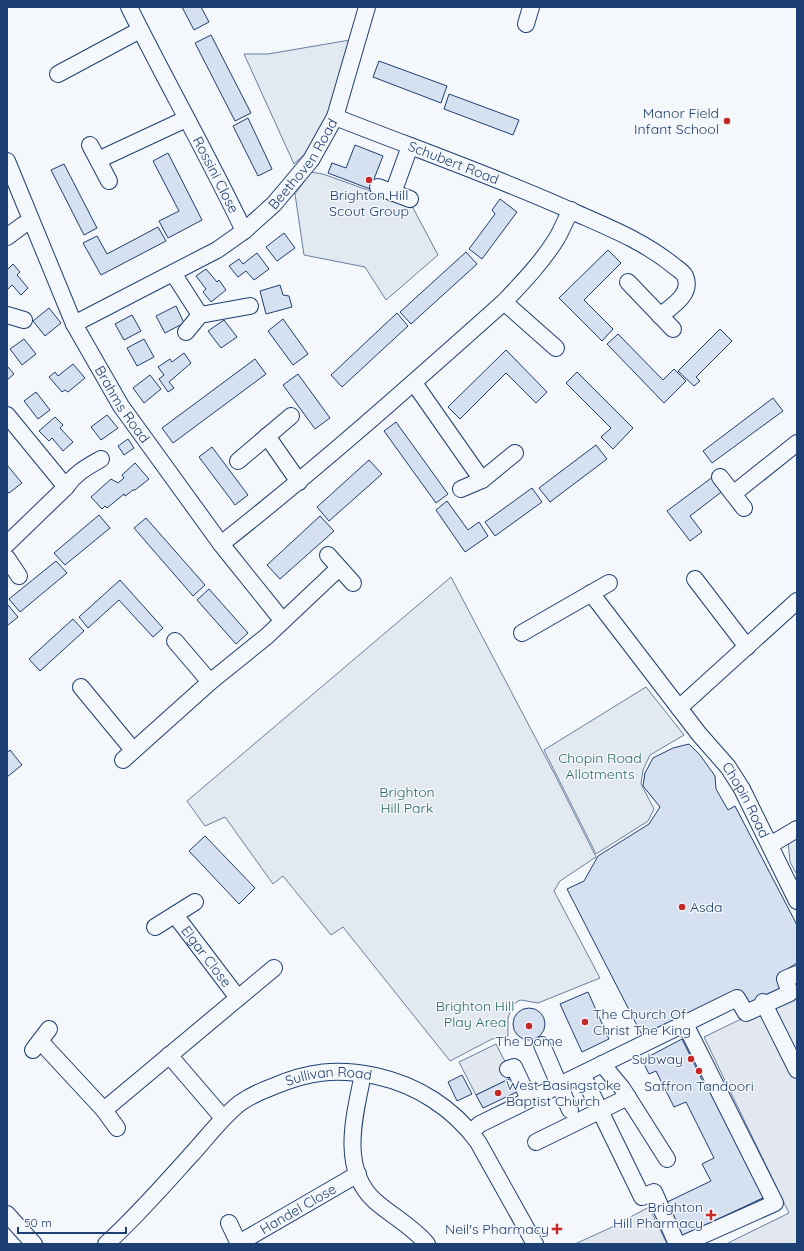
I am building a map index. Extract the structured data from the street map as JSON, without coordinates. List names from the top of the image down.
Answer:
{
  "streets": {
    "street": [
      "Schubert Road",
      "Beethoven Road",
      "Rossini Close",
      "Brahms Road",
      "Chopin Road",
      "Elgar Close",
      "Sullivan Road",
      "Handel Close"
    ]
  },
  "crossings": [
    ["Schubert Road", "Beethoven Road"],
    ["Beethoven Road", "Rossini Close"],
    ["Beethoven Road", "Brahms Road"]
  ],
  "parks": ["Chopin Road Allotments", "Brighton Hill Park", "Brighton Hill Play Area"],
  "places": {
    "other": [
      "Manor Field Infant School",
      "Brighton Hill Scout Group",
      "Asda",
      "The Church Of Christ The King",
      "The Dome",
      "Subway",
      "Saffron Tandoori",
      "West Basingstoke Baptist Church"
    ],
    "health": ["Brighton Hill Pharmacy", "Neil's Pharmacy"]
  },
  "scale_bar": "50 m"
}
